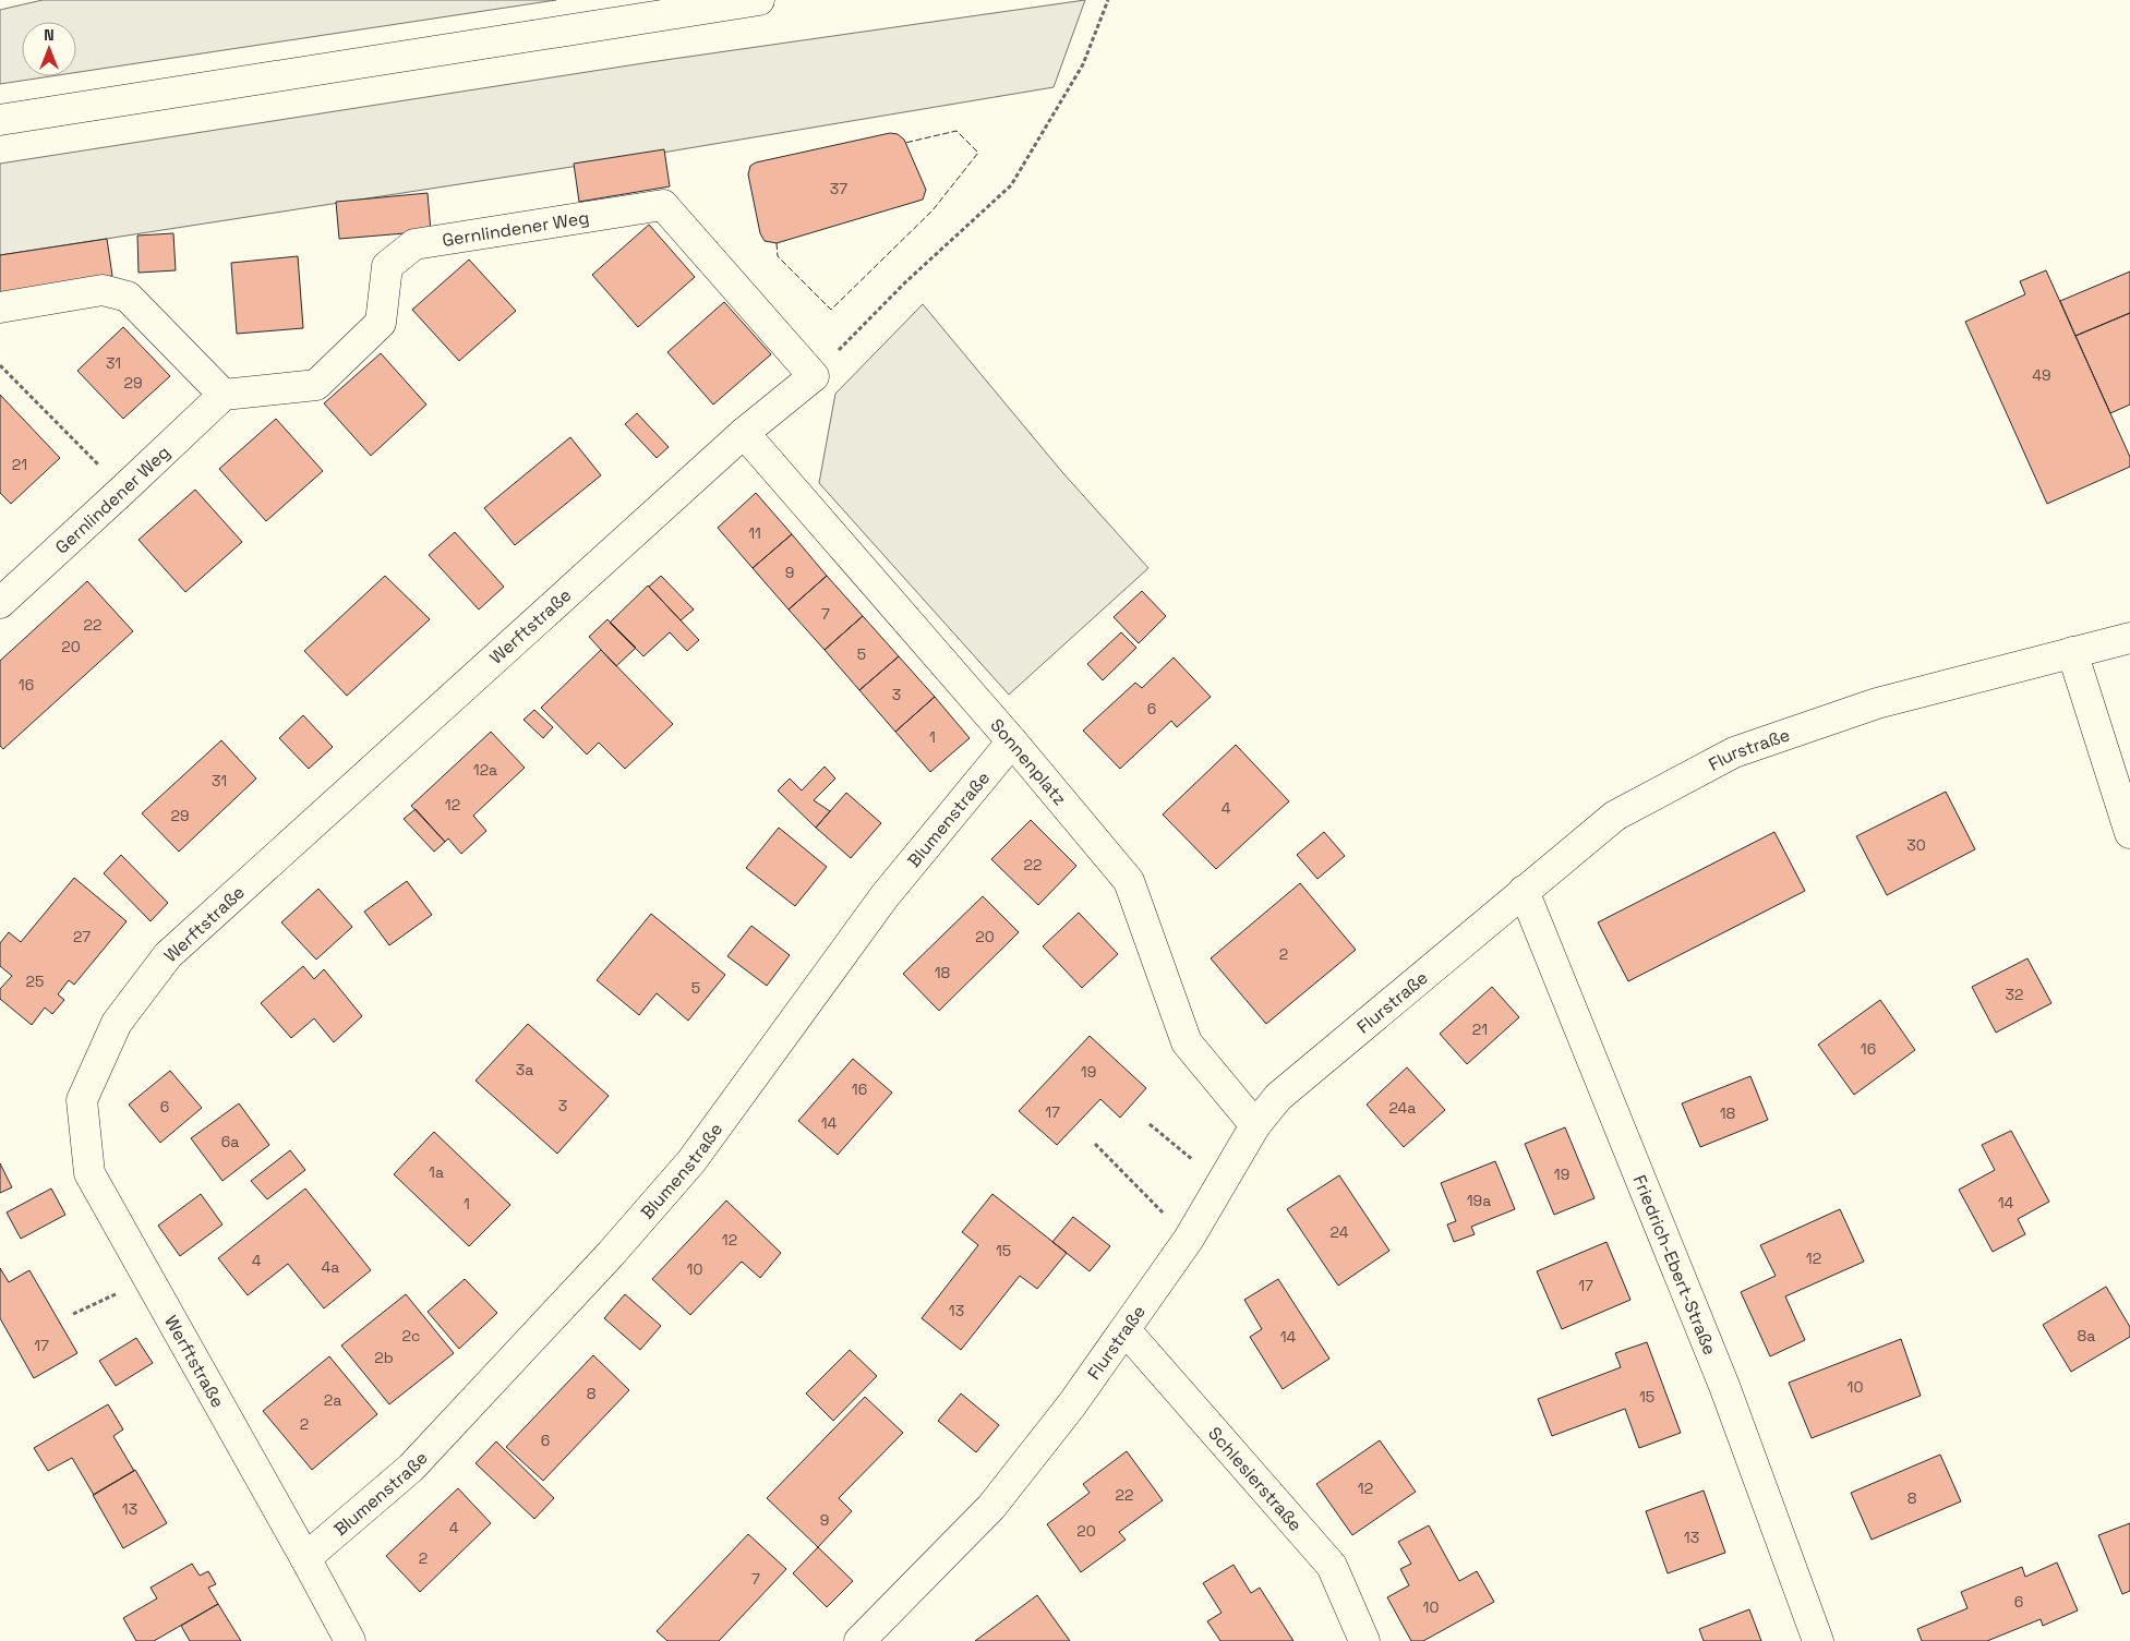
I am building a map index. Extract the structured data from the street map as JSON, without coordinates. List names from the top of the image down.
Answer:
{
  "streets": {
    "main road": [
      "Gernlindener Weg",
      "Werftstraße",
      "Flurstraße",
      "Sonnenplatz",
      "Blumenstraße",
      "Friedrich-Ebert-Straße",
      "Schlesierstraße"
    ]
  },
  "crossings": [
    ["Gernlindener Weg", "Werftstraße"],
    ["Werftstraße", "Sonnenplatz"],
    ["Werftstraße", "Blumenstraße"],
    ["Flurstraße", "Sonnenplatz"],
    ["Flurstraße", "Friedrich-Ebert-Straße"],
    ["Flurstraße", "Schlesierstraße"],
    ["Sonnenplatz", "Blumenstraße"]
  ],
  "house_numbers": [
    "37",
    "31",
    "49",
    "29",
    "21",
    "11",
    "9",
    "7",
    "22",
    "20",
    "5",
    "16",
    "3",
    "6",
    "1",
    "12a",
    "31",
    "12",
    "4",
    "29",
    "30",
    "22",
    "27",
    "20",
    "2",
    "18",
    "25",
    "5",
    "32",
    "21",
    "16",
    "3a",
    "19",
    "16",
    "3",
    "6",
    "24a",
    "17",
    "18",
    "14",
    "6a",
    "1a",
    "19",
    "19a",
    "14",
    "1",
    "24",
    "12",
    "15",
    "12",
    "4",
    "4a",
    "10",
    "17",
    "13",
    "2c",
    "8a",
    "14",
    "17",
    "2b",
    "10",
    "8",
    "15",
    "2a",
    "2",
    "6",
    "12",
    "22",
    "8",
    "13",
    "9",
    "4",
    "20",
    "13",
    "2",
    "7",
    "6",
    "10"
  ],
  "north": "top"
}
